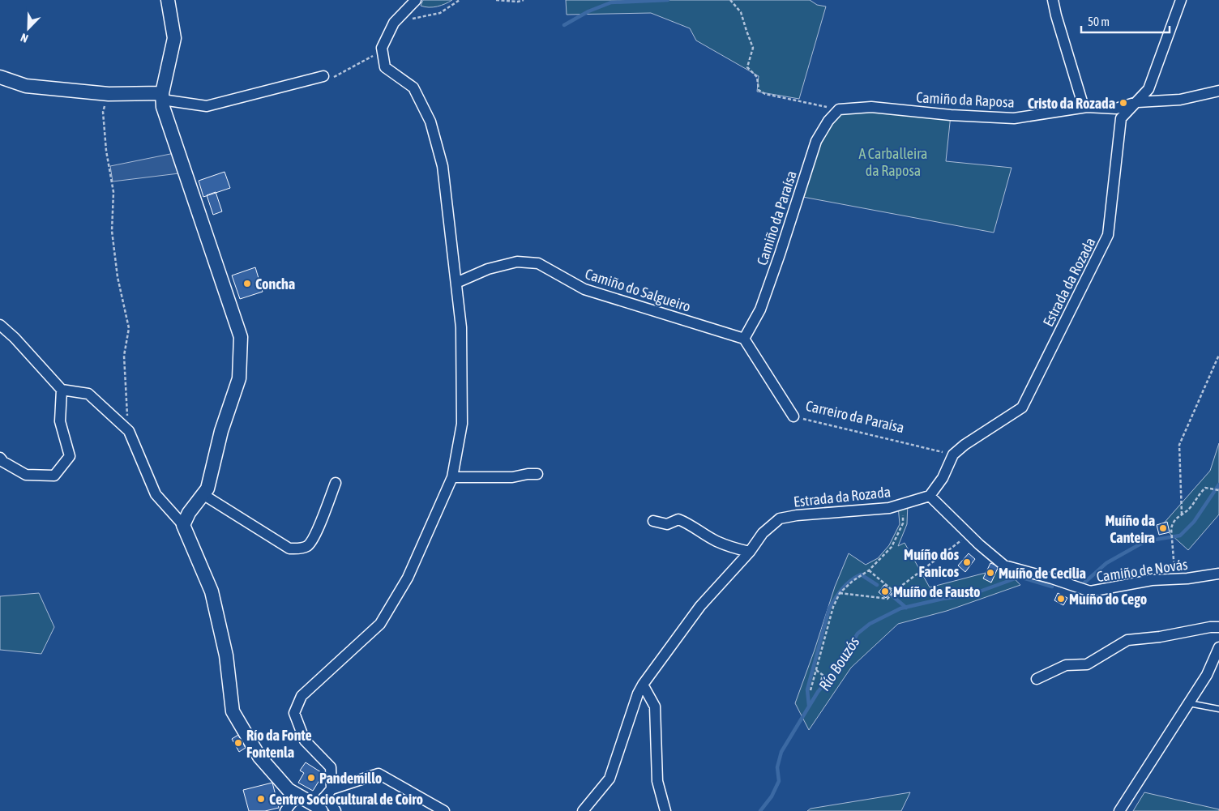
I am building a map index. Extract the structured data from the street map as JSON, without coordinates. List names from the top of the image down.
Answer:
{
  "streets": {
    "street": [
      "Camiño da Raposa",
      "Camiño da Paraísa",
      "Estrada da Rozada",
      "Camiño do Salgueiro",
      "Carreiro da Paraísa",
      "Camiño de Novás"
    ]
  },
  "crossings": [
    ["Camiño da Raposa", "Camiño da Paraísa"],
    ["Camiño da Raposa", "Estrada da Rozada"],
    ["Camiño da Paraísa", "Camiño do Salgueiro"],
    ["Camiño da Paraísa", "Carreiro da Paraísa"],
    ["Estrada da Rozada", "Carreiro da Paraísa"],
    ["Estrada da Rozada", "Camiño de Novás"],
    ["Camiño do Salgueiro", "Carreiro da Paraísa"]
  ],
  "water": ["Río Bouzós"],
  "parks": ["A Carballeira da Raposa"],
  "places": [
    "Cristo da Rozada",
    "Concha",
    "Muíño da Canteira",
    "Muíño dos Fanicos",
    "Muíño de Cecilia",
    "Muíño de Fausto",
    "Muíño do Cego",
    "Río da Fonte Fontenla",
    "Pandemillo",
    "Centro Sociocultural de Coiro"
  ],
  "scale_bar": "50 m",
  "north": "bottom left"
}
